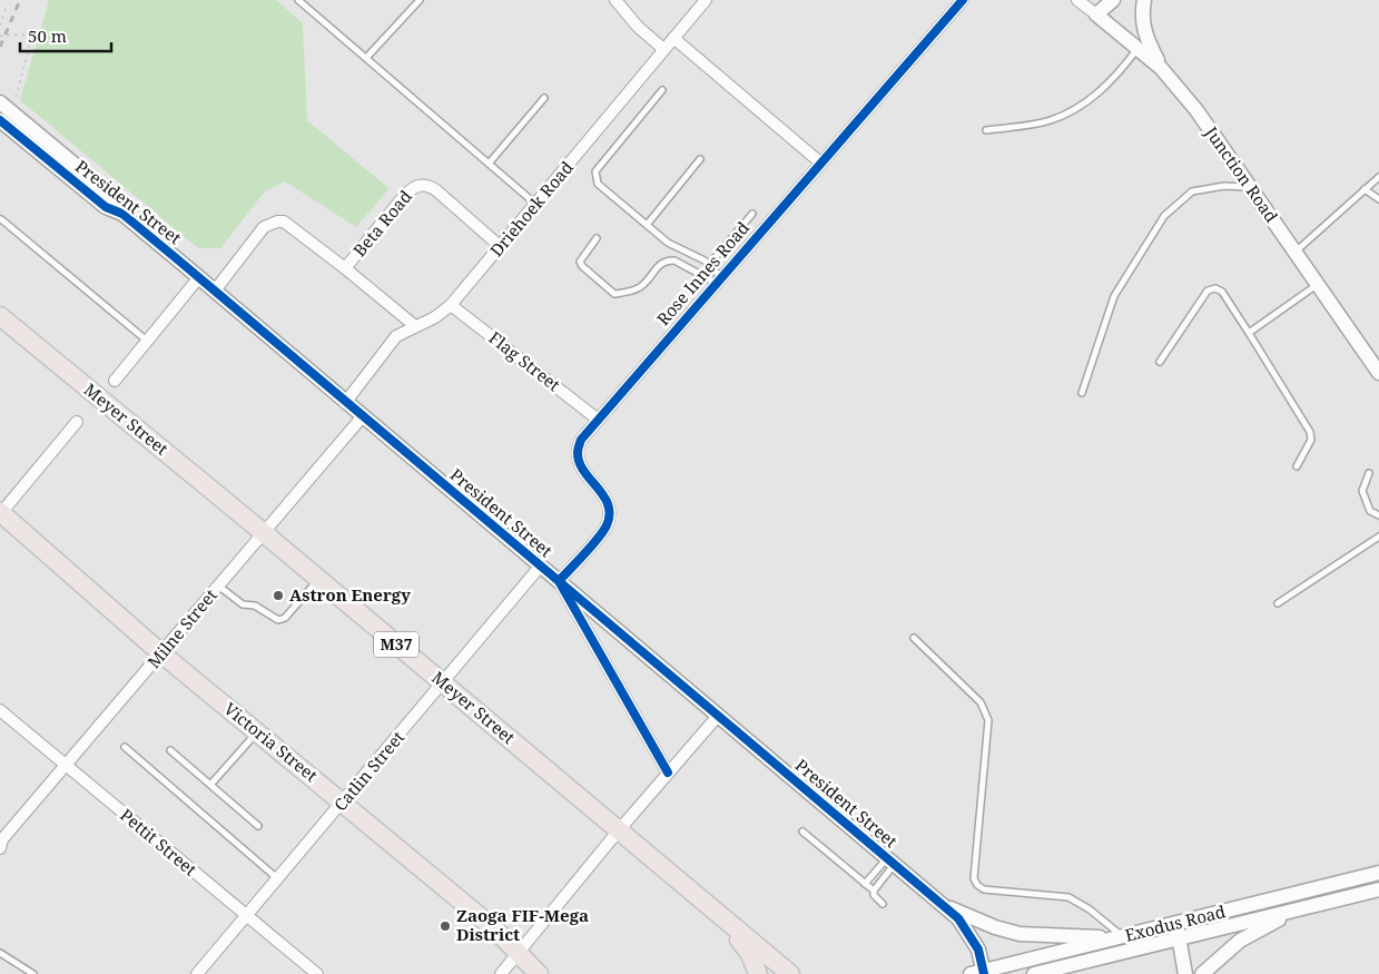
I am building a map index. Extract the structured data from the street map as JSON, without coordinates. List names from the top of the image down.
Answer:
{
  "streets": {
    "main road": ["Meyer Street", "M37", "Victoria Street"],
    "street": [
      "Junction Road",
      "President Street",
      "Driehoek Road",
      "Beta Road",
      "Rose Innes Road",
      "Flag Street",
      "Milne Street",
      "Catlin Street",
      "Pettit Street",
      "Exodus Road"
    ]
  },
  "crossings": [
    ["President Street", "Driehoek Road"],
    ["President Street", "Rose Innes Road"],
    ["President Street", "Milne Street"],
    ["President Street", "Catlin Street"],
    ["President Street", "Exodus Road"],
    ["Driehoek Road", "Beta Road"],
    ["Driehoek Road", "Flag Street"],
    ["Rose Innes Road", "Flag Street"],
    ["Meyer Street", "Milne Street"],
    ["Meyer Street", "Catlin Street"],
    ["Milne Street", "Victoria Street"],
    ["Milne Street", "Pettit Street"],
    ["Victoria Street", "Catlin Street"],
    ["Catlin Street", "Pettit Street"]
  ],
  "places": ["Astron Energy", "Zaoga FIF-Mega District"],
  "scale_bar": "50 m"
}
